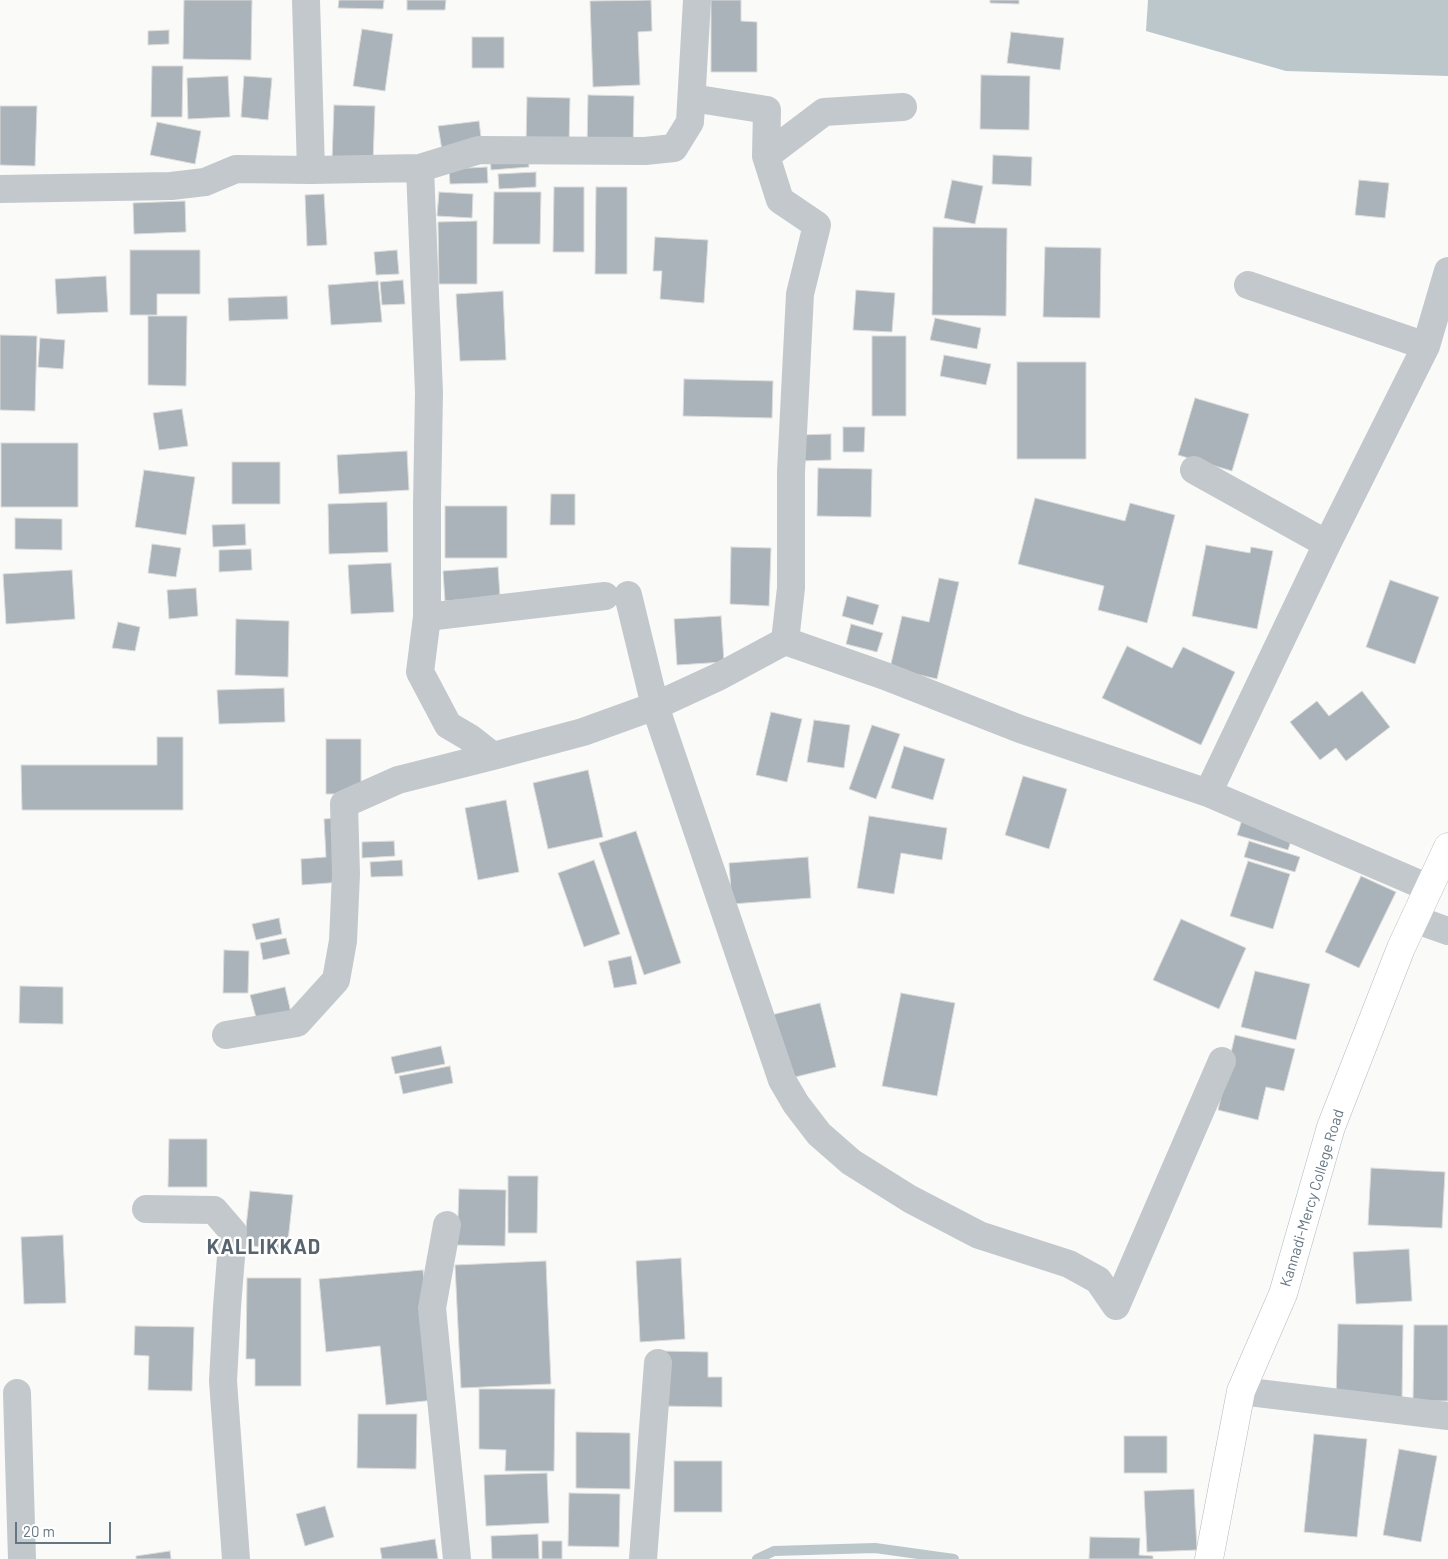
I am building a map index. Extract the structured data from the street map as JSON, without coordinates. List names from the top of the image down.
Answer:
{
  "streets": {
    "main road": ["Kannadi-Mercy College Road"]
  },
  "districts": ["KALLIKKAD"],
  "scale_bar": "20 m"
}
